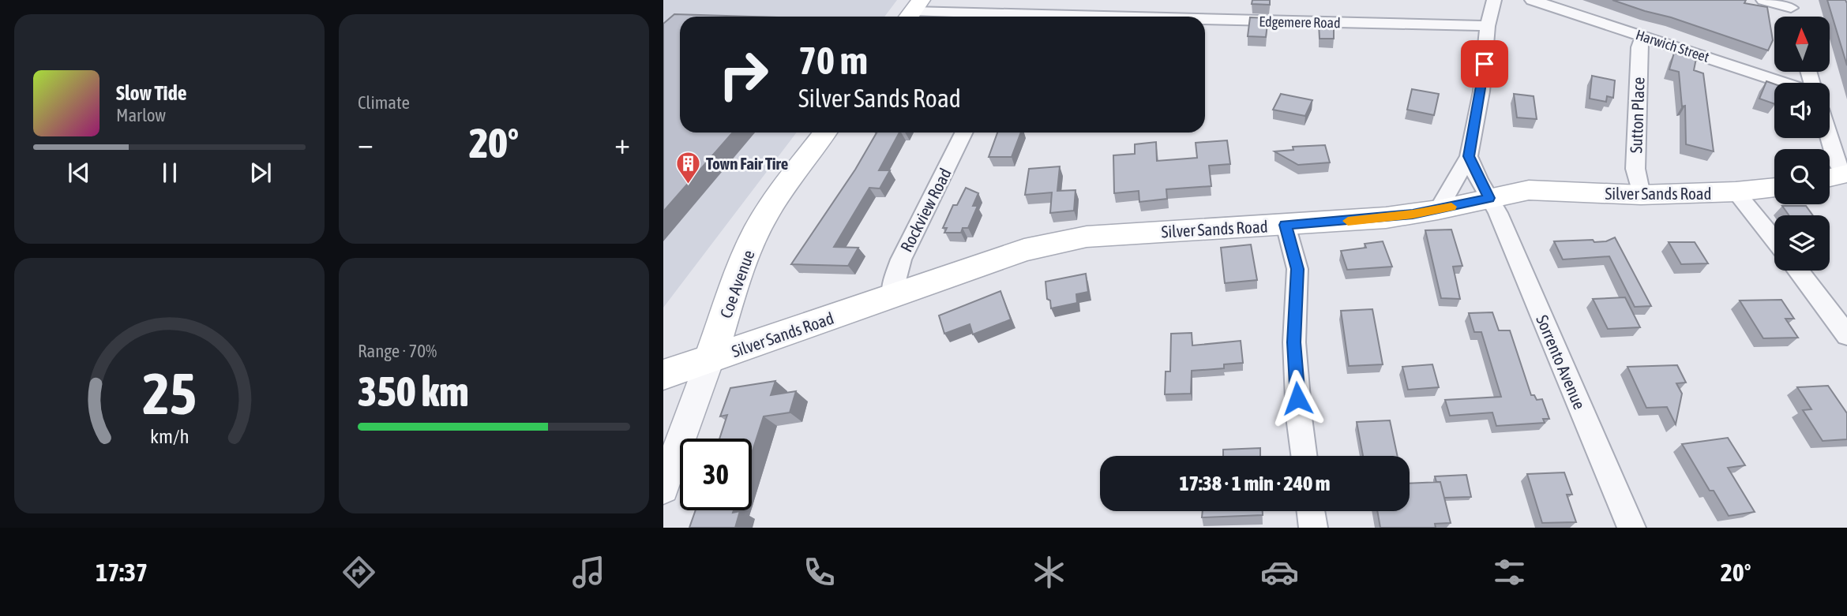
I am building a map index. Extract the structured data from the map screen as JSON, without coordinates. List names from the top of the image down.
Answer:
{
  "streets": {
    "main road": ["Silver Sands Road", "Coe Avenue"],
    "street": [
      "Edgemere Road",
      "Harwich Street",
      "Sutton Place",
      "Rockview Road",
      "Sorrento Avenue"
    ]
  },
  "crossings": [
    ["Harwich Street", "Sutton Place"],
    ["Sutton Place", "Silver Sands Road"],
    ["Silver Sands Road", "Rockview Road"],
    ["Silver Sands Road", "Coe Avenue"],
    ["Silver Sands Road", "Sorrento Avenue"]
  ],
  "places": {
    "building": ["Town Fair Tire"]
  },
  "north": "top",
  "page": {
    "tile": [
      "Climate",
      ["Range · 70%", "350 km"]
    ],
    "turn": ["70 m", "Silver Sands Road"],
    "song": ["Slow Tide", "Marlow"],
    "heat": ["−", "20°", "+"],
    "limit": "30",
    "trip": "17:38 · 1 min · 240 m",
    "tabs": ["17:37", "20°"],
    "gauge": ["25", "km/h"]
  }
}
